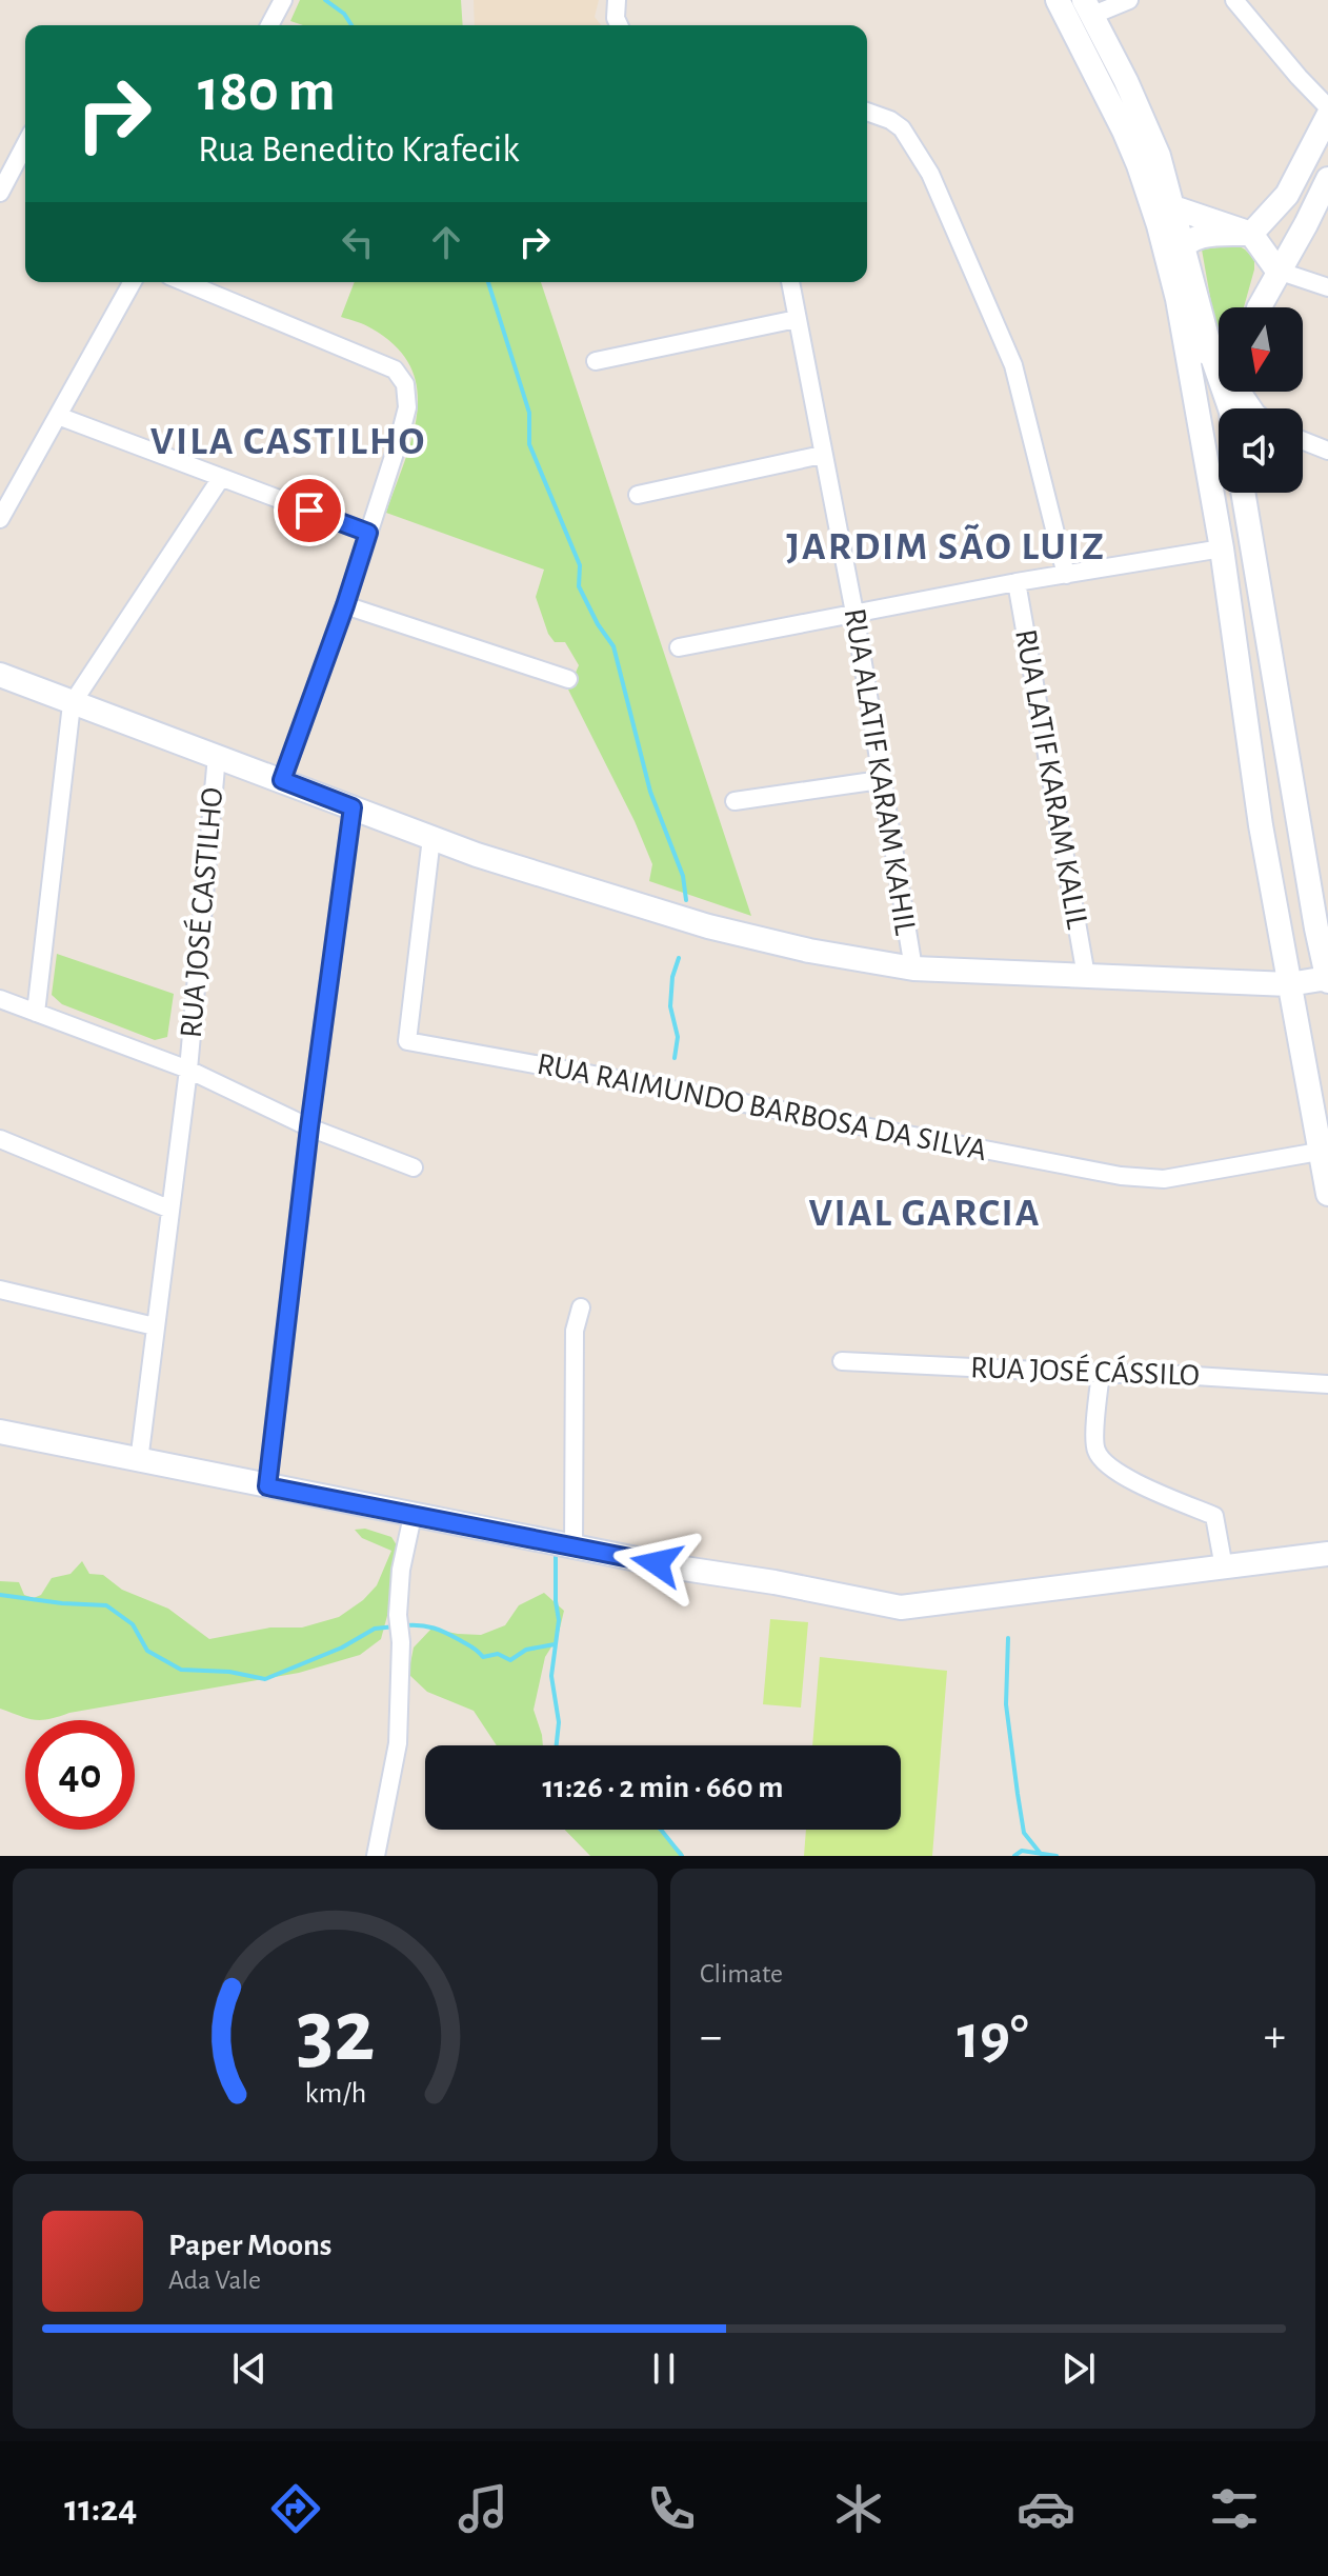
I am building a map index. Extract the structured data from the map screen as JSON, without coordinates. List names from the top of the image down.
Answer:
{
  "streets": {
    "street": [
      "RUA ALATIF KARAM KAHIL",
      "RUA LATIF KARAM KALIL",
      "RUA JOSÉ CASTILHO",
      "RUA RAIMUNDO BARBOSA DA SILVA",
      "RUA JOSÉ CÁSSILO"
    ]
  },
  "districts": ["VILA CASTILHO", "JARDIM SÃO LUIZ", "VIAL GARCIA"],
  "north": "bottom",
  "page": {
    "turn": ["180 m", "Rua Benedito Krafecik"],
    "limit": "40",
    "trip": "11:26 · 2 min · 660 m",
    "tile": "Climate",
    "heat": ["−", "19°", "+"],
    "song": ["Paper Moons", "Ada Vale"],
    "tabs": "11:24",
    "gauge": ["32", "km/h"]
  }
}
